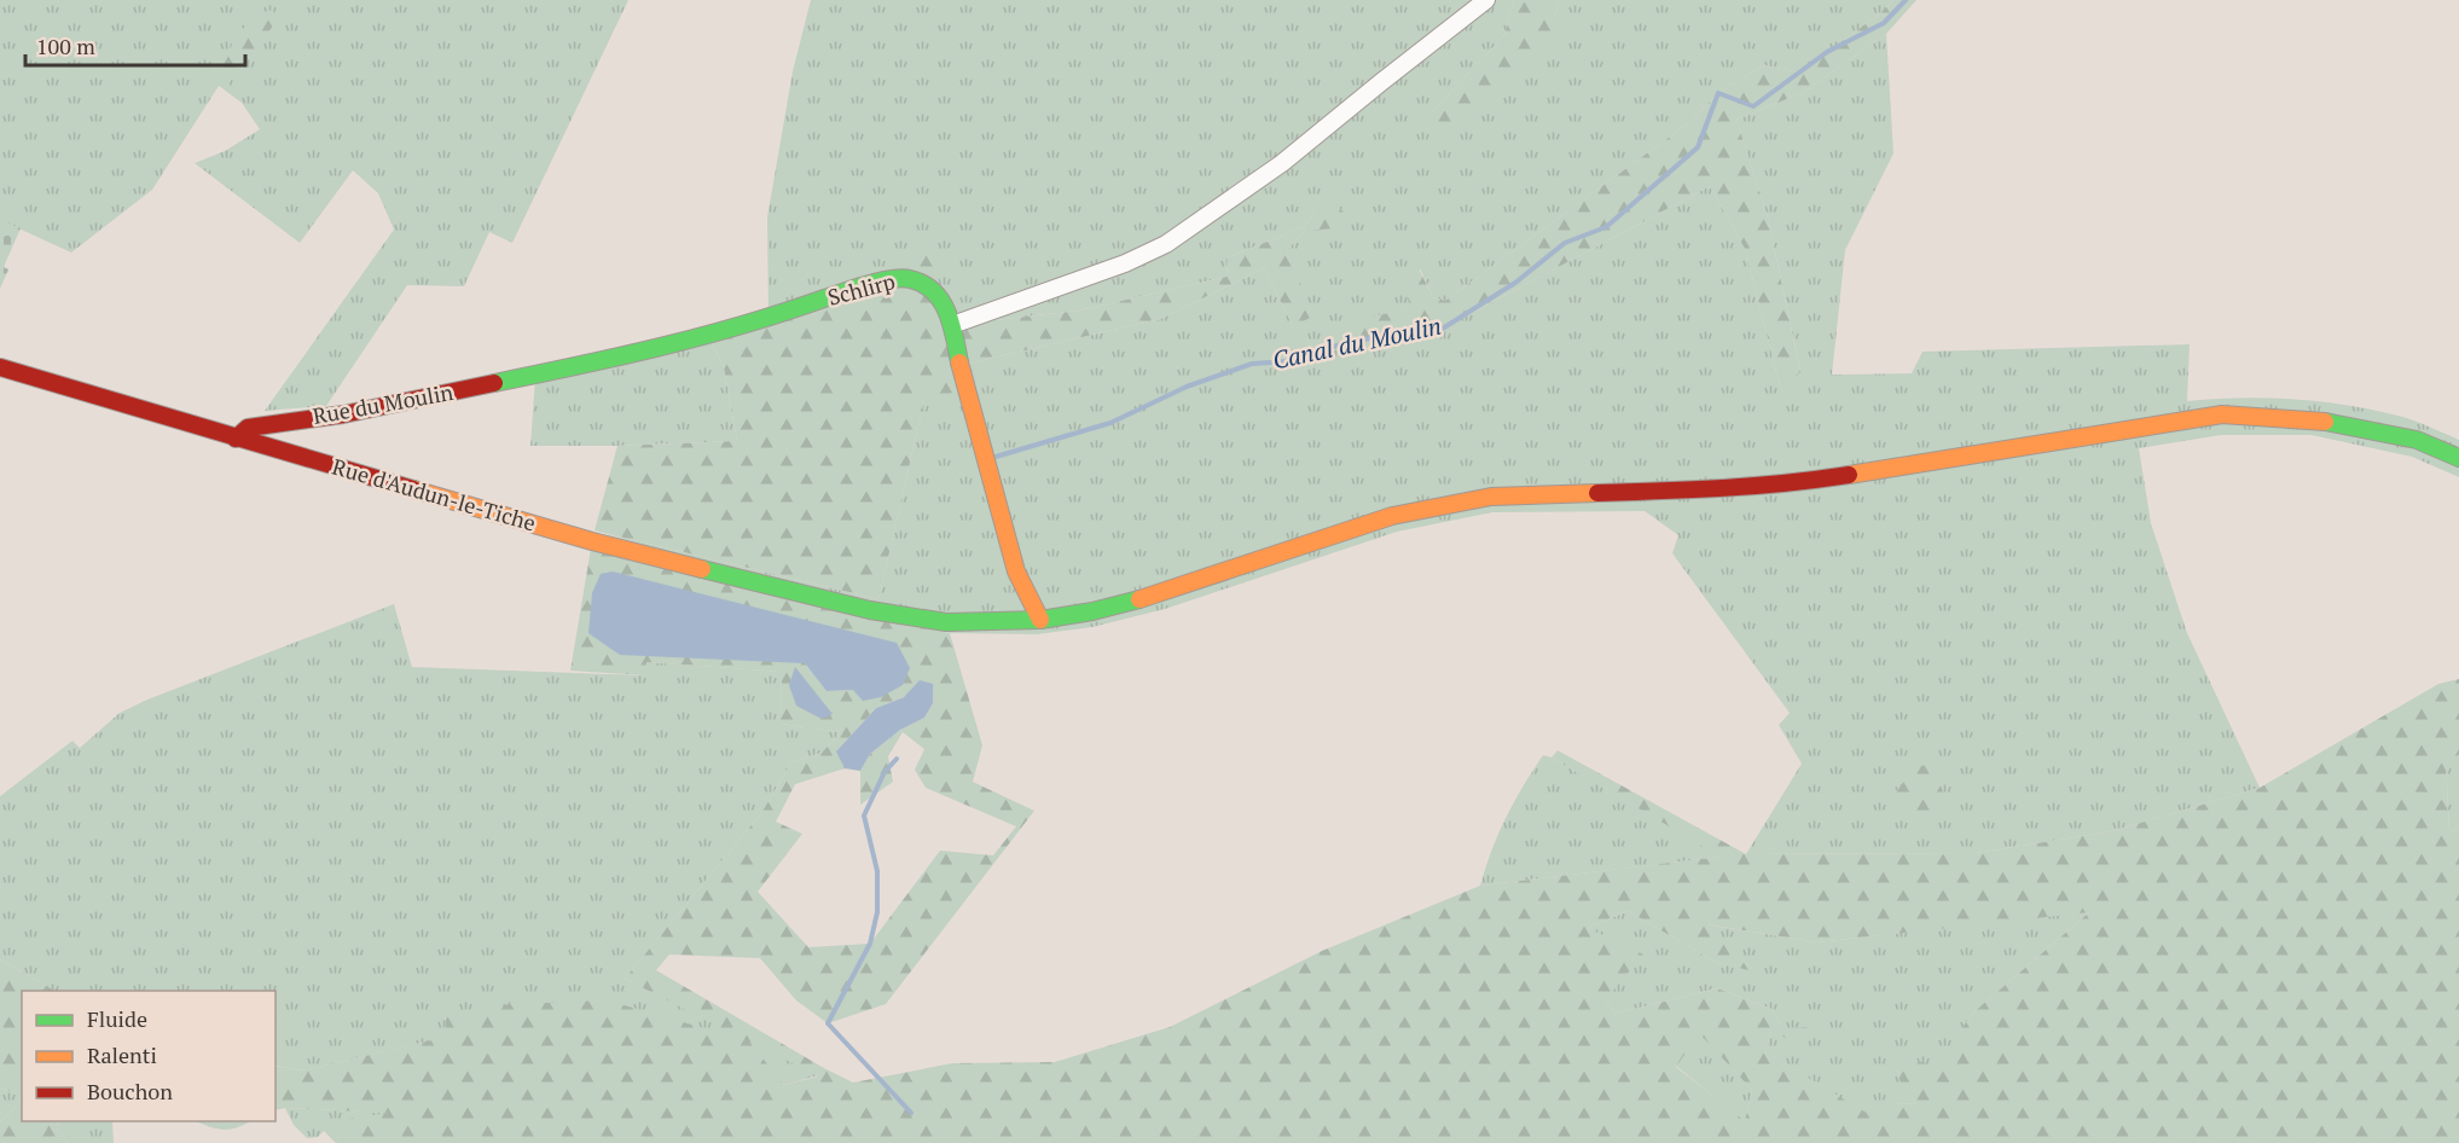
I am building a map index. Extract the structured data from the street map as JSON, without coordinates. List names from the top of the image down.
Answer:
{
  "streets": {
    "main road": ["Schlirp", "Rue du Moulin", "Rue d'Audun-le-Tiche"]
  },
  "crossings": [
    ["Schlirp", "Rue du Moulin"],
    ["Schlirp", "Rue d'Audun-le-Tiche"],
    ["Rue du Moulin", "Rue d'Audun-le-Tiche"]
  ],
  "water": ["Canal du Moulin"],
  "legend": ["Fluide", "Ralenti", "Bouchon"],
  "scale_bar": "100 m"
}
